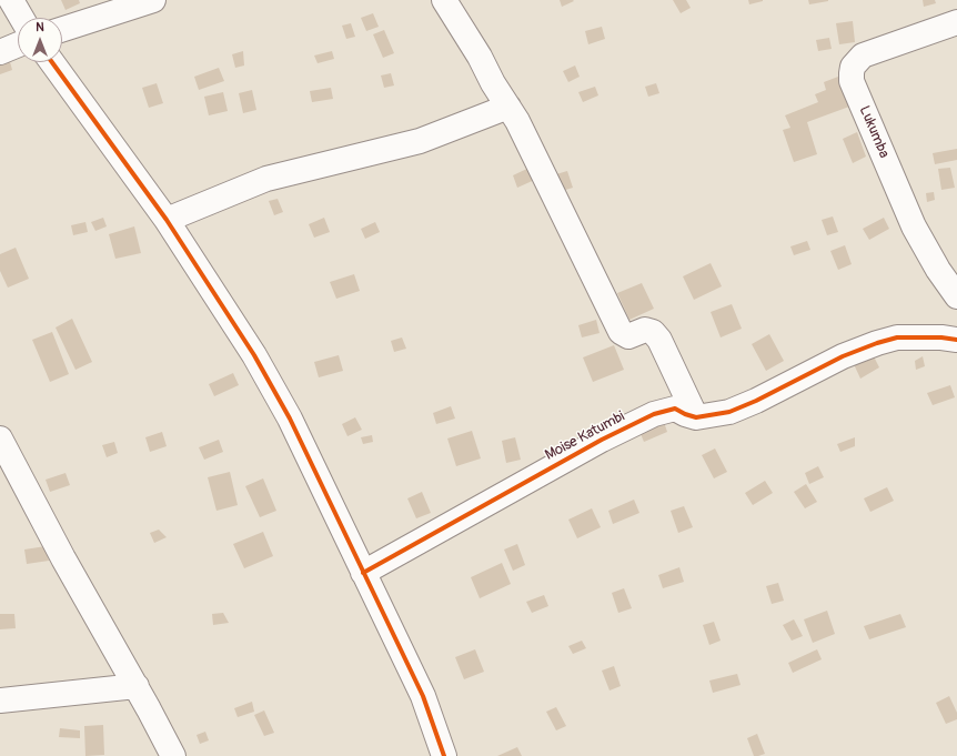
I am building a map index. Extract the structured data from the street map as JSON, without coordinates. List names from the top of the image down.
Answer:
{
  "streets": {
    "street": ["Lukumba", "Moise Katumbi"]
  },
  "north": "top"
}
